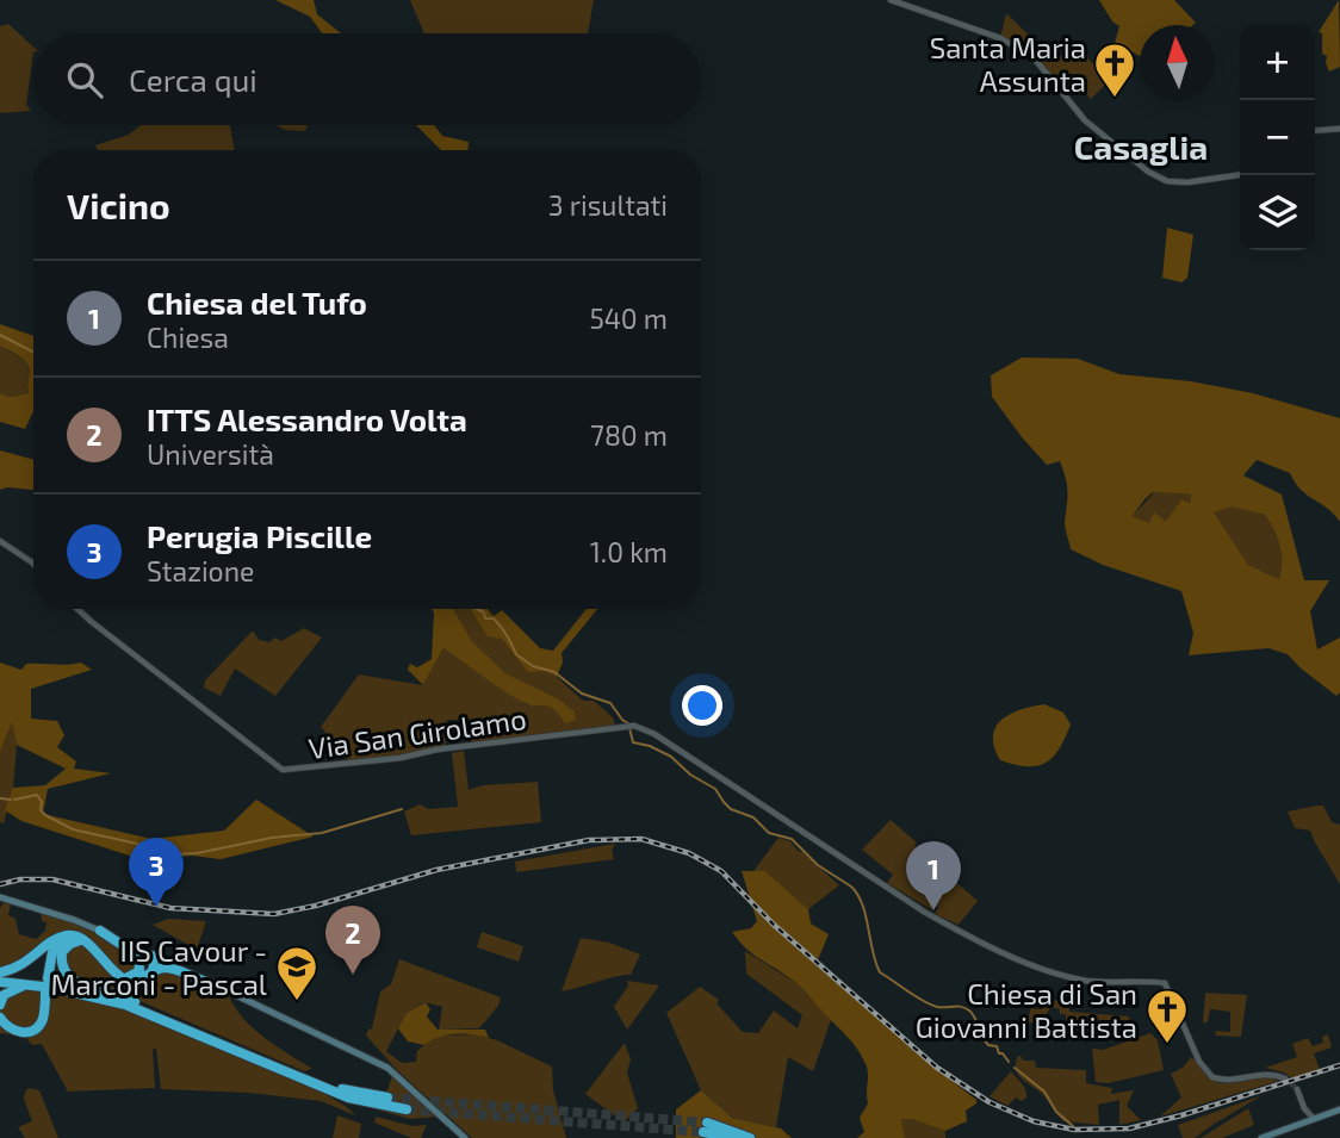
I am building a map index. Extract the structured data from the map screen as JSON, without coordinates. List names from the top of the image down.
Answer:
{
  "streets": {
    "street": ["Via San Girolamo"]
  },
  "districts": ["Casaglia"],
  "places": {
    "church": ["Santa Maria Assunta", "Chiesa di San Giovanni Battista"],
    "school or university": ["IIS Cavour - Marconi - Pascal"]
  },
  "north": "top",
  "page": {
    "map_buttons": ["+", "−"],
    "search": "Cerca qui",
    "heading": ["Vicino", "3 risultati"],
    "list": [
      {
        "mark": "1",
        "name": "Chiesa del Tufo",
        "note": "Chiesa",
        "value": "540 m"
      },
      {
        "mark": "2",
        "name": "ITTS Alessandro Volta",
        "note": "Università",
        "value": "780 m"
      },
      {
        "mark": "3",
        "name": "Perugia Piscille",
        "note": "Stazione",
        "value": "1.0 km"
      }
    ],
    "pins": ["3", "1", "2"]
  }
}
